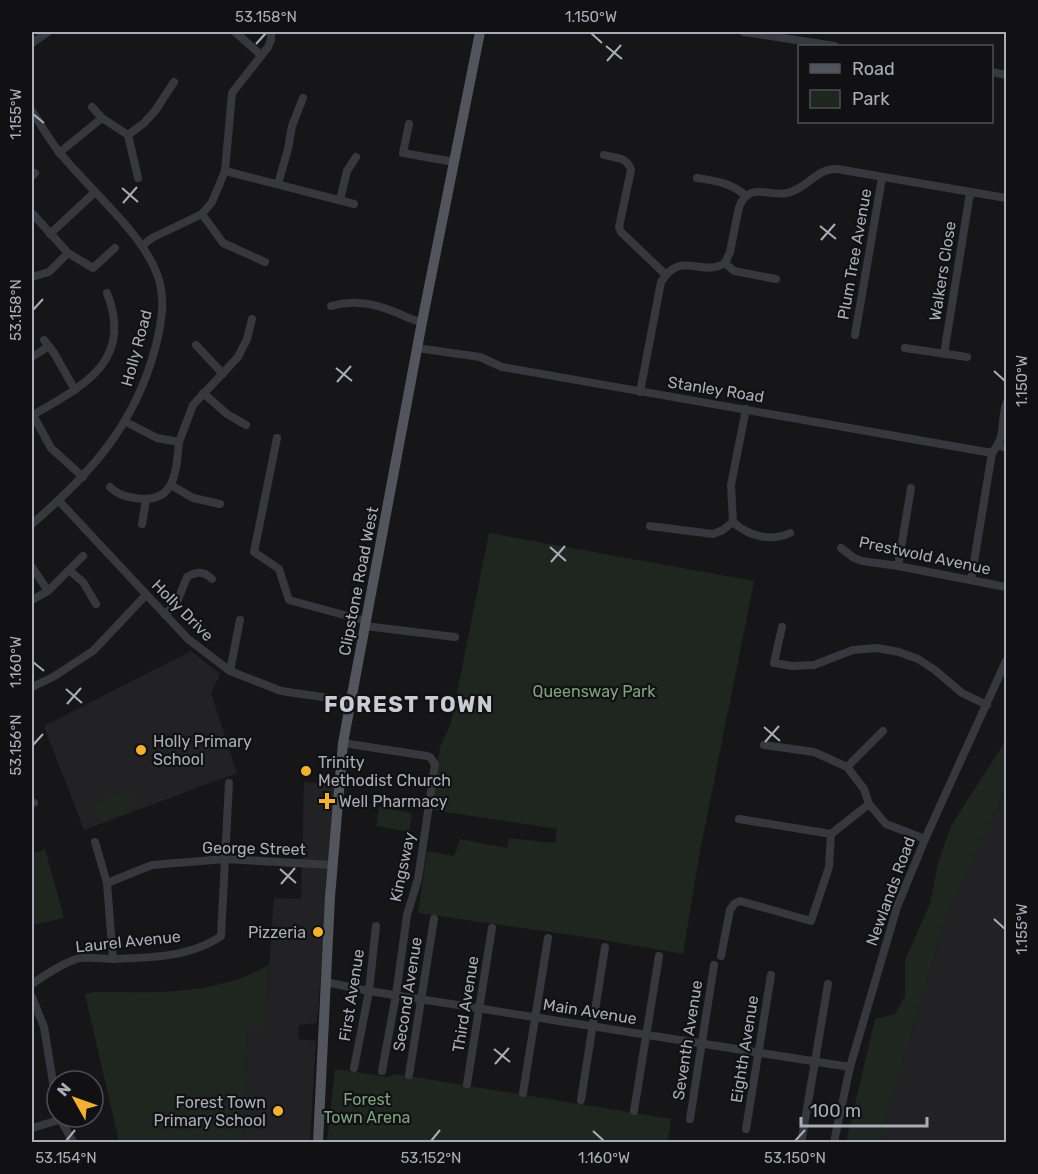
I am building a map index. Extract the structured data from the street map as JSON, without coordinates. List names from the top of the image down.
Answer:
{
  "streets": {
    "main road": ["Clipstone Road West"],
    "street": [
      "Plum Tree Avenue",
      "Walkers Close",
      "Holly Road",
      "Stanley Road",
      "Prestwold Avenue",
      "Holly Drive",
      "George Street",
      "Kingsway",
      "Newlands Road",
      "Laurel Avenue",
      "Second Avenue",
      "First Avenue",
      "Third Avenue",
      "Main Avenue",
      "Seventh Avenue",
      "Eighth Avenue"
    ]
  },
  "crossings": [
    ["Holly Road", "Holly Drive"],
    ["Stanley Road", "Clipstone Road West"],
    ["Clipstone Road West", "Holly Drive"],
    ["Clipstone Road West", "George Street"],
    ["Clipstone Road West", "Kingsway"],
    ["Clipstone Road West", "Main Avenue"],
    ["George Street", "Laurel Avenue"],
    ["Kingsway", "Main Avenue"],
    ["Newlands Road", "Main Avenue"],
    ["Second Avenue", "Main Avenue"],
    ["First Avenue", "Main Avenue"],
    ["Third Avenue", "Main Avenue"],
    ["Main Avenue", "Seventh Avenue"],
    ["Main Avenue", "Eighth Avenue"]
  ],
  "districts": ["FOREST TOWN"],
  "parks": ["Queensway Park", "Forest Town Arena"],
  "places": {
    "other": [
      "Holly Primary School",
      "Trinity Methodist Church",
      "Pizzeria",
      "Forest Town Primary School"
    ],
    "health": ["Well Pharmacy"]
  },
  "legend": ["Road", "Park"],
  "scale_bar": "100 m",
  "north": "top left",
  "coordinates": [
    "53.158°N",
    "1.150°W",
    "1.155°W",
    "1.160°W",
    "53.156°N",
    "53.154°N",
    "53.152°N",
    "53.150°N"
  ]
}
